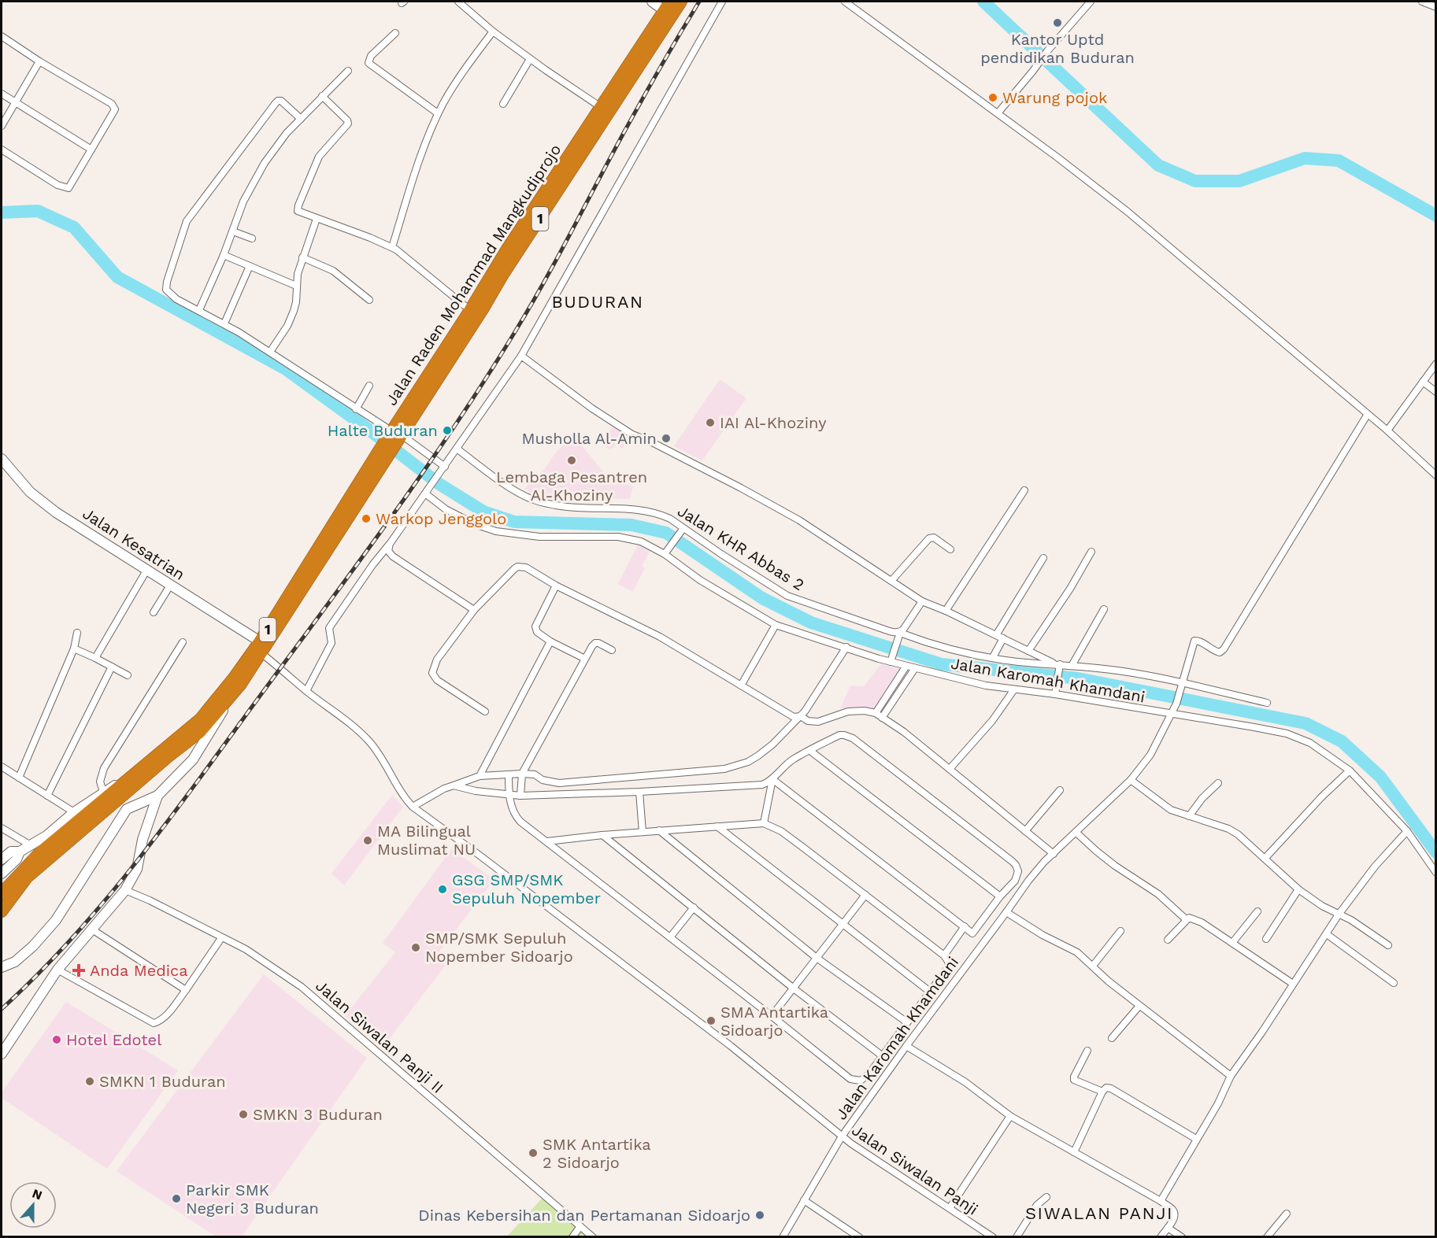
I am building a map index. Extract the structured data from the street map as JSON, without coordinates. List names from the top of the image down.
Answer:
{
  "streets": {
    "highway": ["1", "Jalan Raden Mohammad Mangkudiprojo"],
    "street": [
      "Jalan Kesatrian",
      "Jalan KHR Abbas 2",
      "Jalan Karomah Khamdani",
      "Jalan Siwalan Panji II",
      "Jalan Siwalan Panji"
    ]
  },
  "crossings": [
    ["1", "Jalan Raden Mohammad Mangkudiprojo"],
    ["Jalan Raden Mohammad Mangkudiprojo", "Jalan Kesatrian"],
    ["Jalan Raden Mohammad Mangkudiprojo", "Jalan Siwalan Panji II"],
    ["Jalan Raden Mohammad Mangkudiprojo", "Jalan Siwalan Panji"],
    ["Jalan Kesatrian", "Jalan Siwalan Panji"],
    ["Jalan Karomah Khamdani", "Jalan Siwalan Panji"]
  ],
  "districts": ["BUDURAN", "SIWALAN PANJI"],
  "places": {
    "other": [
      "Kantor Uptd pendidikan Buduran",
      "Warung pojok",
      "IAI Al-Khoziny",
      "Halte Buduran",
      "Musholla Al-Amin",
      "Lembaga Pesantren Al-Khoziny",
      "Warkop Jenggolo",
      "MA Bilingual Muslimat NU",
      "GSG SMP/SMK Sepuluh Nopember",
      "SMP/SMK Sepuluh Nopember Sidoarjo",
      "SMA Antartika Sidoarjo",
      "Hotel Edotel",
      "SMKN 1 Buduran",
      "SMKN 3 Buduran",
      "SMK Antartika 2 Sidoarjo",
      "Parkir SMK Negeri 3 Buduran",
      "Dinas Kebersihan dan Pertamanan Sidoarjo"
    ],
    "health": ["Anda Medica"]
  },
  "north": "top"
}
